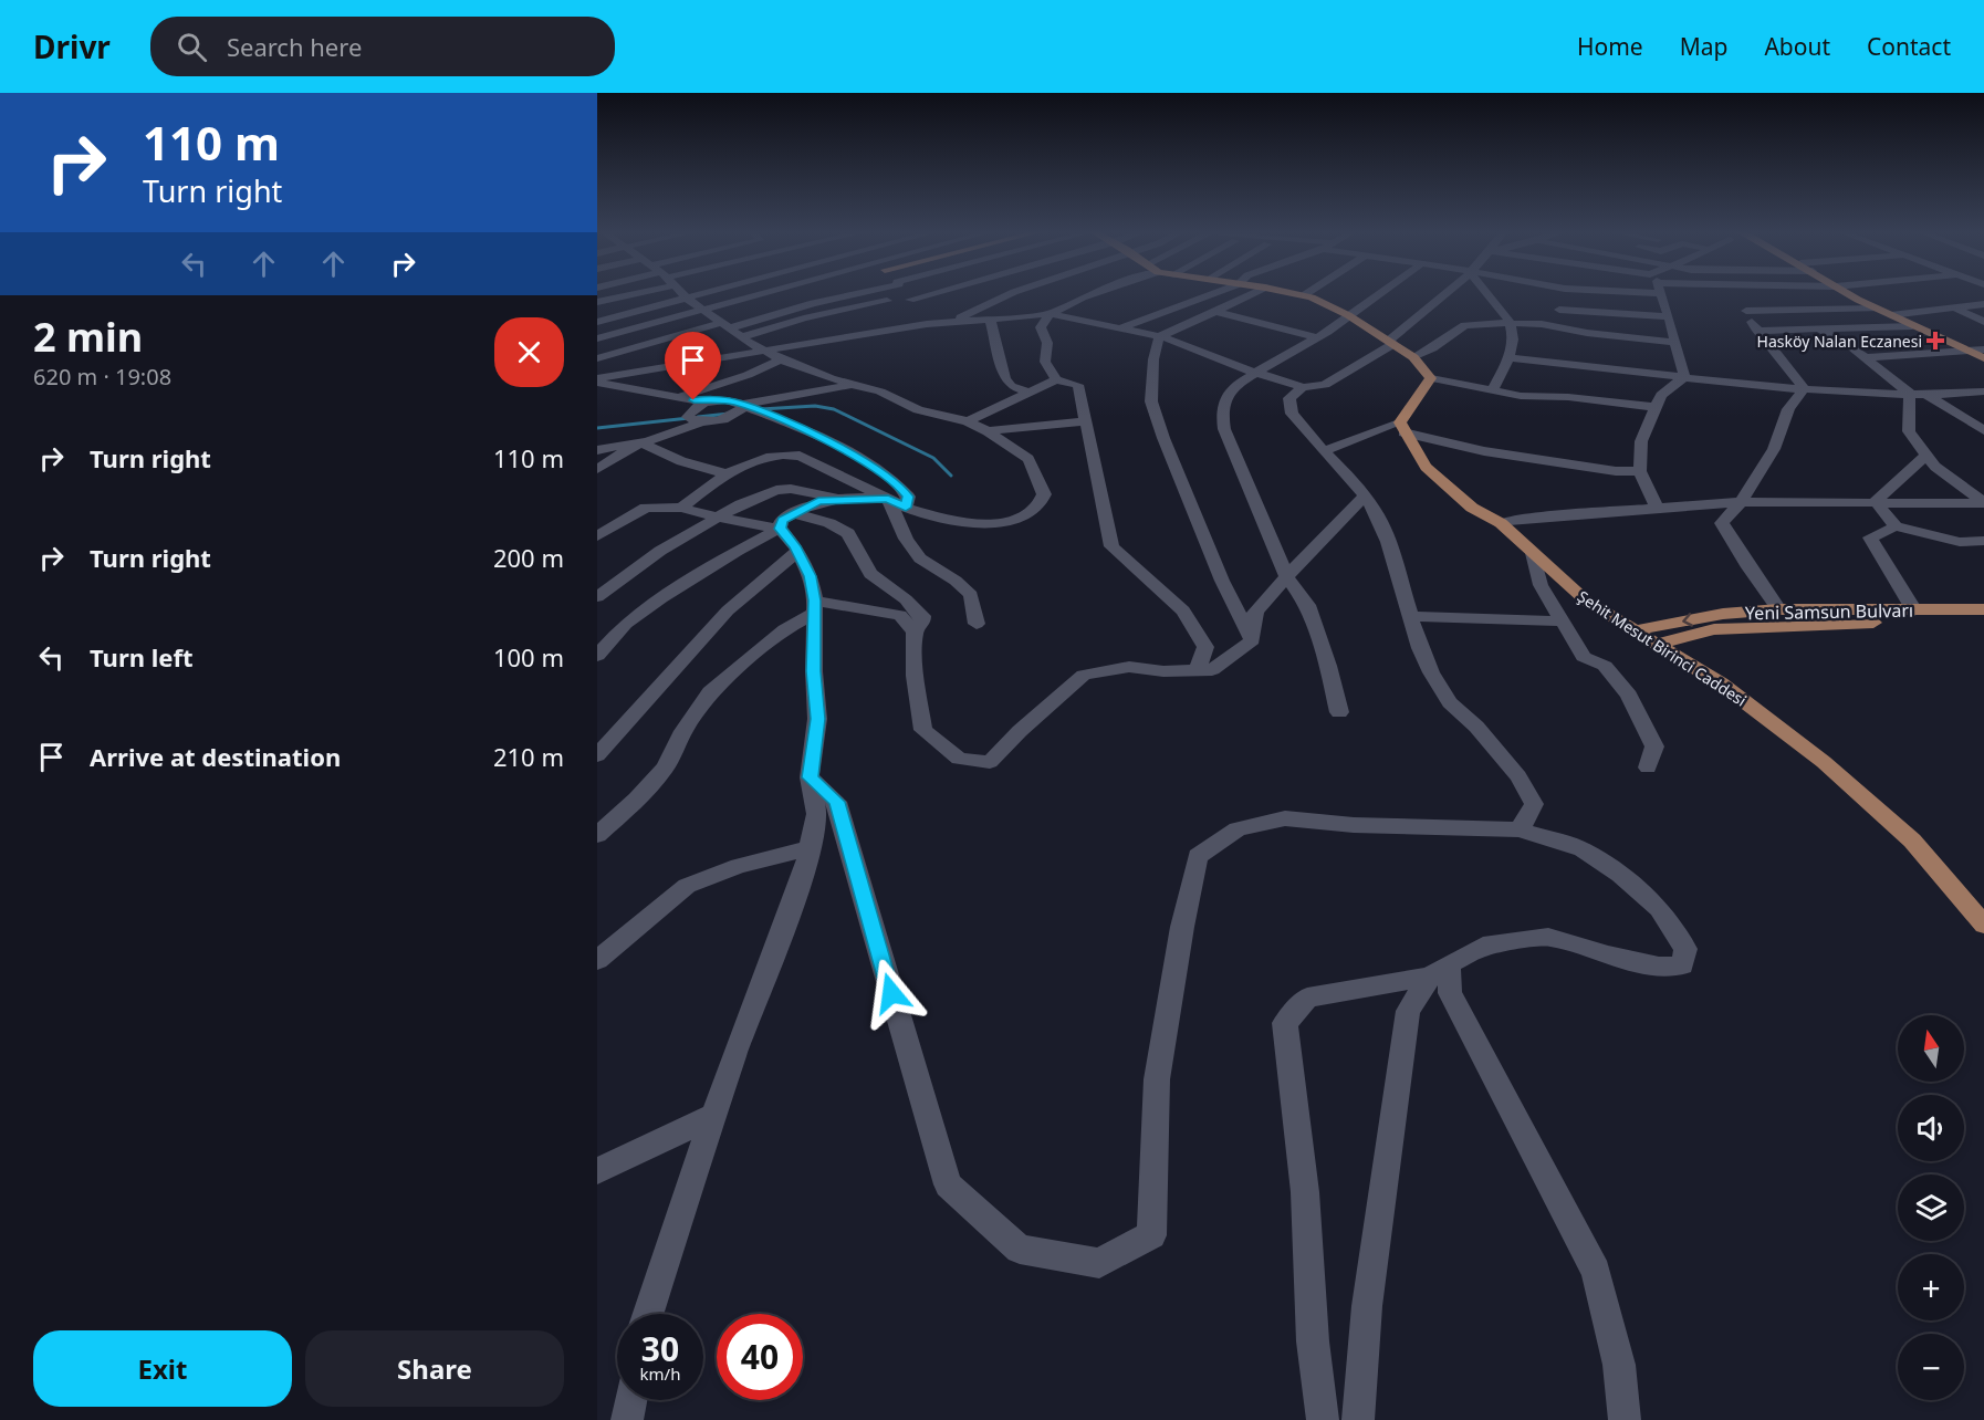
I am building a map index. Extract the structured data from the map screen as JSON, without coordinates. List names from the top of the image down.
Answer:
{
  "streets": {
    "main road": ["Yeni Samsun Bulvarı", "Şehit Mesut Birinci Caddesi"]
  },
  "crossings": [
    ["Yeni Samsun Bulvarı", "Şehit Mesut Birinci Caddesi"]
  ],
  "places": {
    "health": ["Hasköy Nalan Eczanesi"]
  },
  "north": "top",
  "page": {
    "header": "Drivr",
    "search": "Search here",
    "nav": [
      "Home",
      "Map",
      "About",
      "Contact"
    ],
    "turn": ["110 m", "Turn right"],
    "heading": ["2 min", "620 m · 19:08"],
    "list": [
      {
        "name": "Turn right",
        "value": "110 m"
      },
      {
        "name": "Turn right",
        "value": "200 m"
      },
      {
        "name": "Turn left",
        "value": "100 m"
      },
      {
        "name": "Arrive at destination",
        "value": "210 m"
      }
    ],
    "map_buttons": ["+", "−"],
    "speed": "30 km/h",
    "limit": "40",
    "buttons": ["Exit", "Share"]
  }
}
